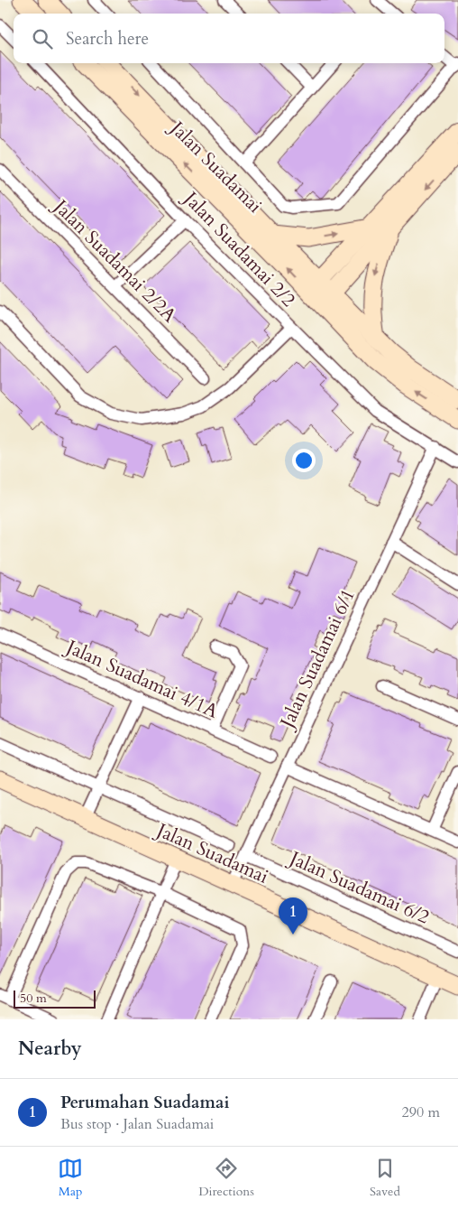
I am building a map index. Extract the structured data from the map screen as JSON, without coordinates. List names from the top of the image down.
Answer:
{
  "streets": {
    "main road": ["Jalan Suadamai"],
    "street": [
      "Jalan Suadamai 2/2",
      "Jalan Suadamai 2/2A",
      "Jalan Suadamai 6/1",
      "Jalan Suadamai 4/1A",
      "Jalan Suadamai 6/2"
    ]
  },
  "crossings": [
    ["Jalan Suadamai", "Jalan Suadamai 6/1"],
    ["Jalan Suadamai 2/2", "Jalan Suadamai 6/1"],
    ["Jalan Suadamai 6/1", "Jalan Suadamai 6/2"]
  ],
  "scale_bar": "50 m",
  "page": {
    "search": "Search here",
    "pins": "1",
    "scale": "50 m",
    "heading": "Nearby",
    "list": [
      {
        "mark": "1",
        "name": "Perumahan Suadamai",
        "note": "Bus stop · Jalan Suadamai",
        "value": "290 m"
      }
    ],
    "nav": ["Map", "Directions", "Saved"]
  }
}
